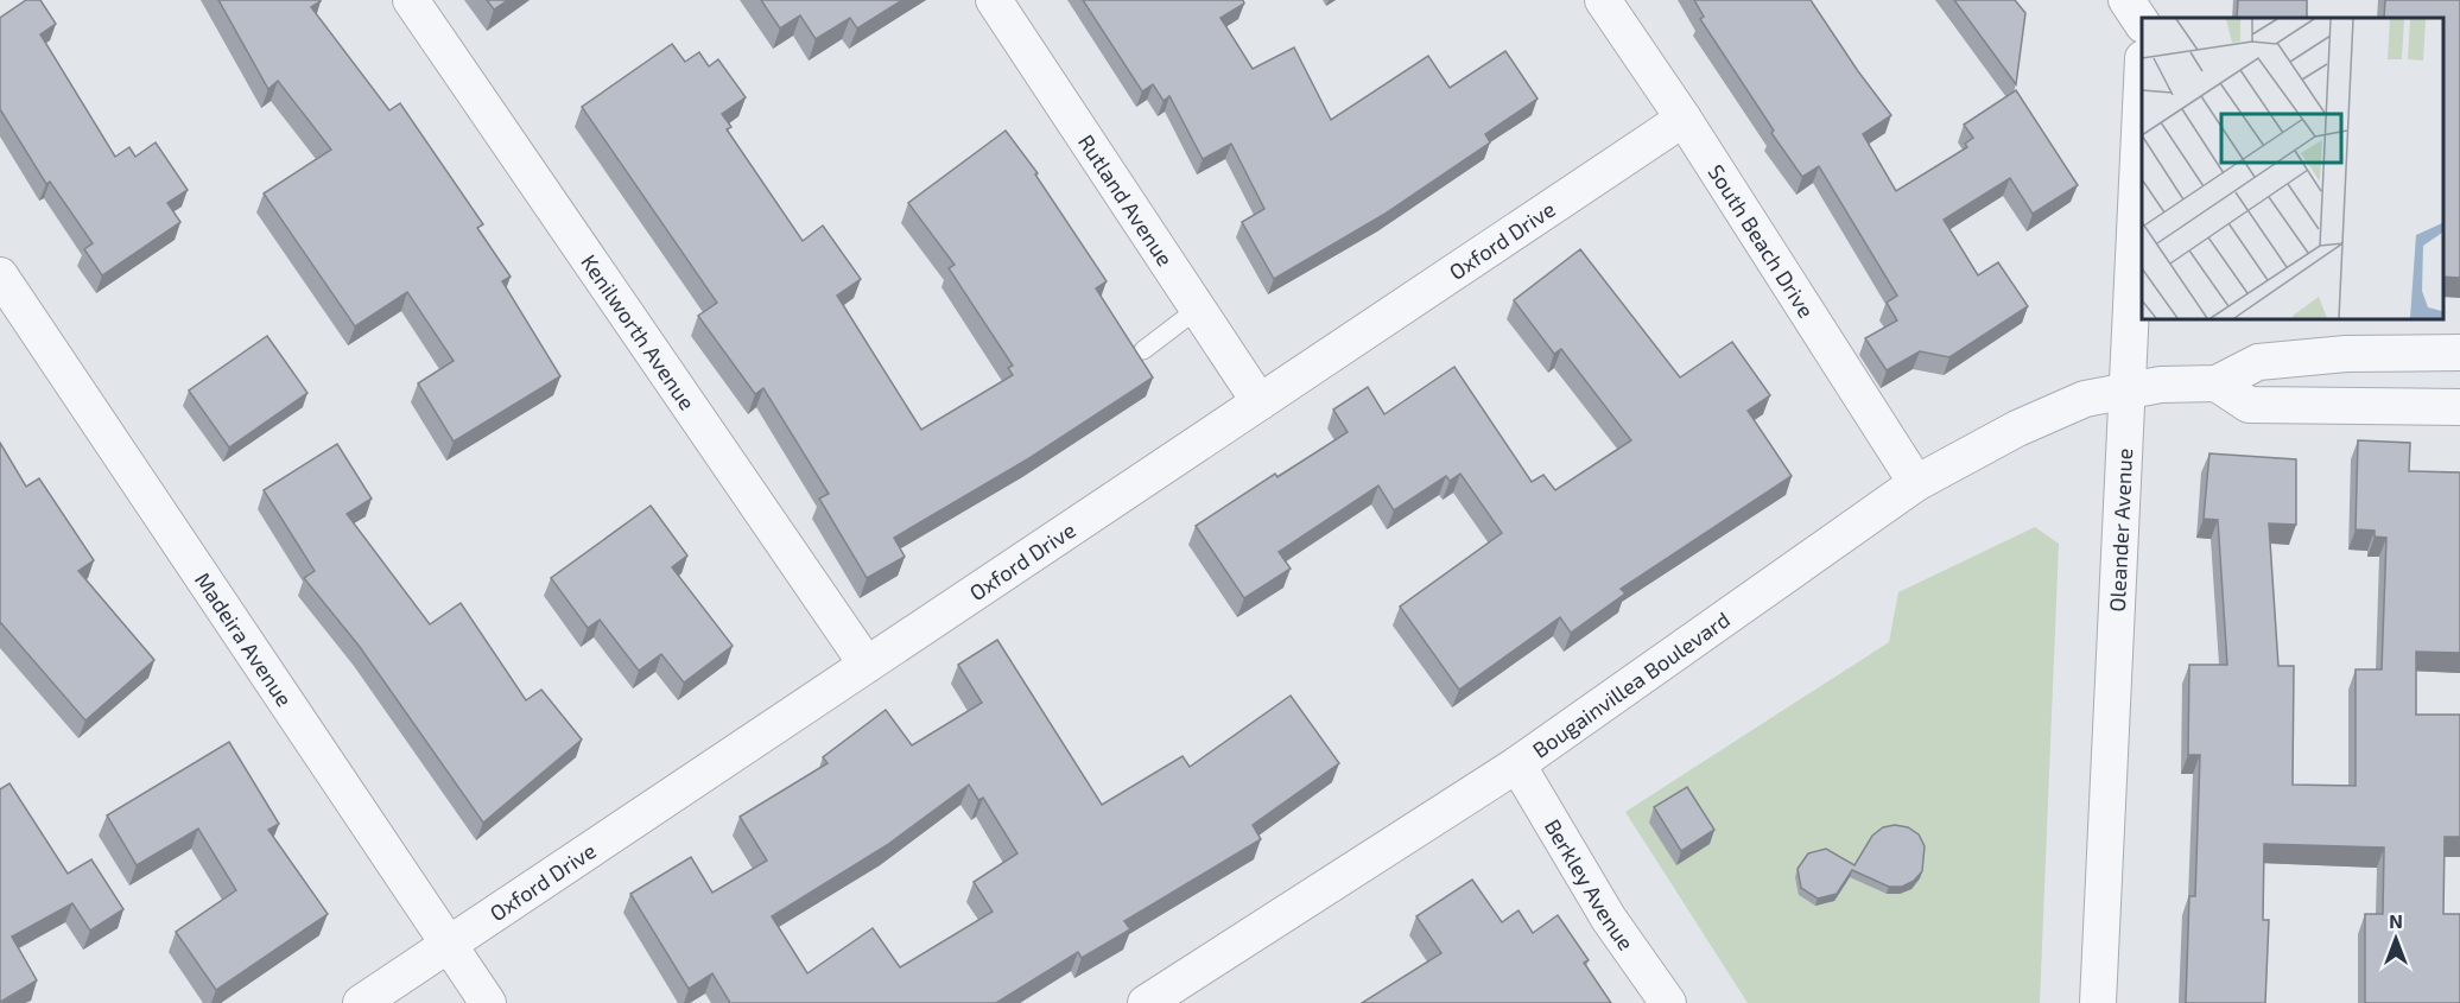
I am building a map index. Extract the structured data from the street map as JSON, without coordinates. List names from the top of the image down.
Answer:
{
  "streets": {
    "street": [
      "Rutland Avenue",
      "Oxford Drive",
      "South Beach Drive",
      "Kenilworth Avenue",
      "Oleander Avenue",
      "Madeira Avenue",
      "Bougainvillea Boulevard",
      "Berkley Avenue"
    ]
  },
  "crossings": [
    ["Rutland Avenue", "Oxford Drive"],
    ["Oxford Drive", "South Beach Drive"],
    ["Oxford Drive", "Kenilworth Avenue"],
    ["Oxford Drive", "Madeira Avenue"],
    ["South Beach Drive", "Bougainvillea Boulevard"],
    ["Oleander Avenue", "Bougainvillea Boulevard"],
    ["Bougainvillea Boulevard", "Berkley Avenue"]
  ],
  "north": "top"
}
